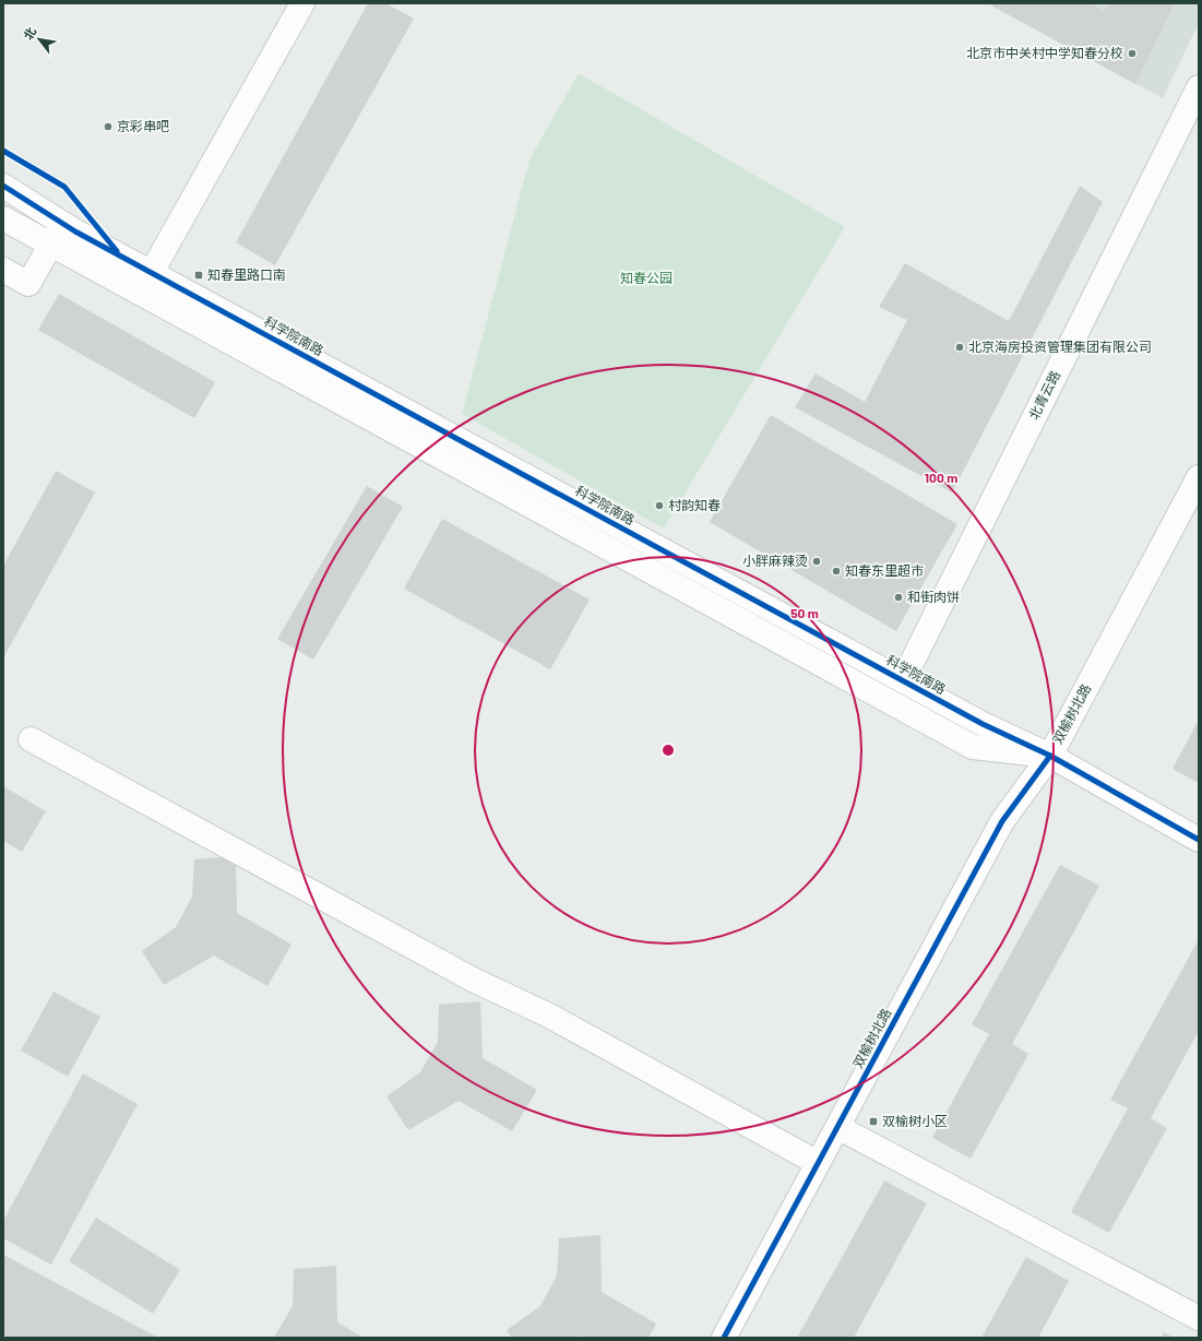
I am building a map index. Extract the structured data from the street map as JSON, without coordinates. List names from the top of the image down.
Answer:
{
  "streets": {
    "street": ["科学院南路", "北青云路", "双榆树北路"]
  },
  "crossings": [
    ["科学院南路", "北青云路"],
    ["科学院南路", "双榆树北路"]
  ],
  "parks": ["知春公园"],
  "places": {
    "other": [
      "北京市中关村中学知春分校",
      "京彩串吧",
      "北京海房投资管理集团有限公司",
      "村韵知春",
      "小胖麻辣烫",
      "知春东里超市",
      "和街肉饼"
    ],
    "transit": ["知春里路口南", "双榆树小区"]
  },
  "north": "top left",
  "rings": ["100 m", "50 m"]
}
